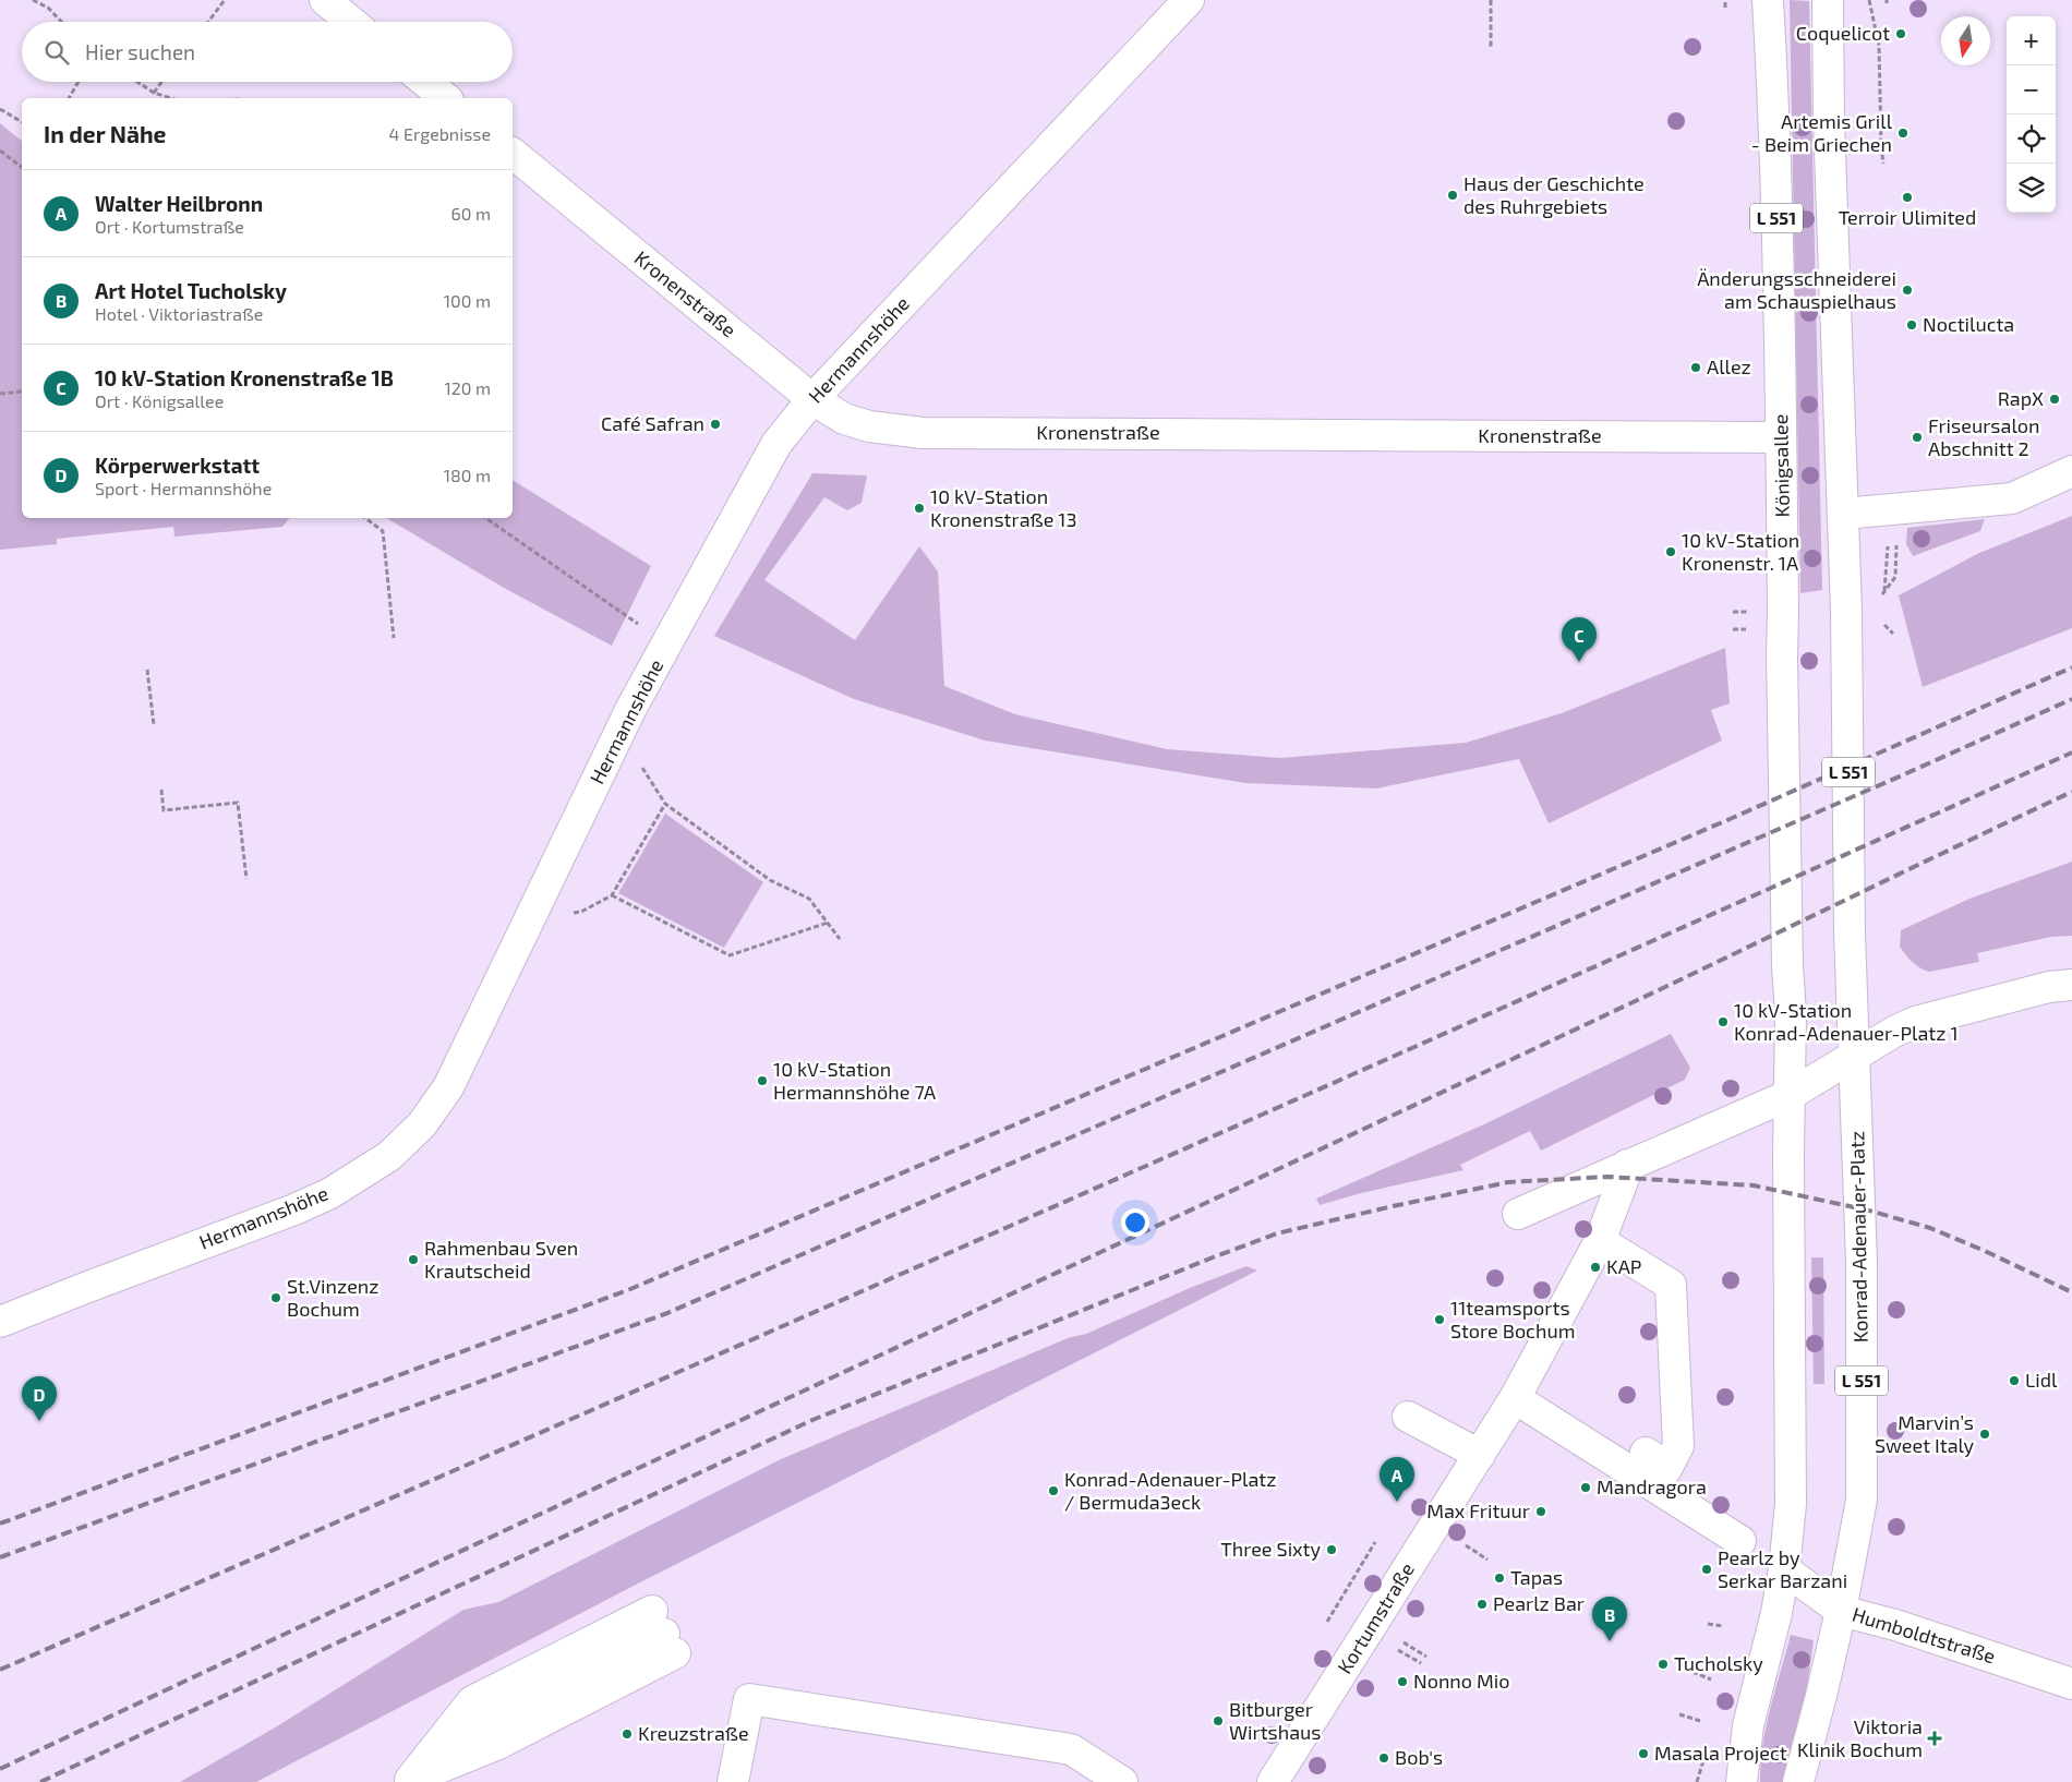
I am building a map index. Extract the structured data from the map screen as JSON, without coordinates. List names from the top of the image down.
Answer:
{
  "streets": {
    "street": [
      "L 551",
      "Kronenstraße",
      "Hermannshöhe",
      "Königsallee",
      "Konrad-Adenauer-Platz",
      "Kortumstraße",
      "Humboldtstraße"
    ]
  },
  "crossings": [
    ["L 551", "Königsallee"],
    ["L 551", "Konrad-Adenauer-Platz"],
    ["L 551", "Humboldtstraße"],
    ["Kronenstraße", "Hermannshöhe"],
    ["Kronenstraße", "Königsallee"],
    ["Konrad-Adenauer-Platz", "Humboldtstraße"]
  ],
  "places": {
    "other": [
      "Coquelicot",
      "Artemis Grill - Beim Griechen",
      "Haus der Geschichte des Ruhrgebiets",
      "Terroir Ulimited",
      "Änderungsschneiderei am Schauspielhaus",
      "Noctilucta",
      "Allez",
      "RapX",
      "Café Safran",
      "Friseursalon Abschnitt 2",
      "10 kV-Station Kronenstraße 13",
      "10 kV-Station Kronenstr. 1A",
      "10 kV-Station Konrad-Adenauer-Platz 1",
      "10 kV-Station Hermannshöhe 7A",
      "Rahmenbau Sven Krautscheid",
      "KAP",
      "St.Vinzenz Bochum",
      "11teamsports Store Bochum",
      "Lidl",
      "Marvin’s Sweet Italy",
      "Mandragora",
      "Konrad-Adenauer-Platz / Bermuda3eck",
      "Max Frituur",
      "Three Sixty",
      "Pearlz by Serkar Barzani",
      "Tapas",
      "Pearlz Bar",
      "Tucholsky",
      "Nonno Mio",
      "Bitburger Wirtshaus",
      "Kreuzstraße",
      "Masala Project",
      "Bob's"
    ],
    "health": ["Viktoria Klinik Bochum"]
  },
  "north": "bottom",
  "page": {
    "map_buttons": ["+", "−"],
    "search": "Hier suchen",
    "heading": ["In der Nähe", "4 Ergebnisse"],
    "list": [
      {
        "mark": "A",
        "name": "Walter Heilbronn",
        "note": "Ort · Kortumstraße",
        "value": "60 m"
      },
      {
        "mark": "B",
        "name": "Art Hotel Tucholsky",
        "note": "Hotel · Viktoriastraße",
        "value": "100 m"
      },
      {
        "mark": "C",
        "name": "10 kV-Station Kronenstraße 1B",
        "note": "Ort · Königsallee",
        "value": "120 m"
      },
      {
        "mark": "D",
        "name": "Körperwerkstatt",
        "note": "Sport · Hermannshöhe",
        "value": "180 m"
      }
    ],
    "pins": [
      "C",
      "D",
      "A",
      "B"
    ]
  }
}
